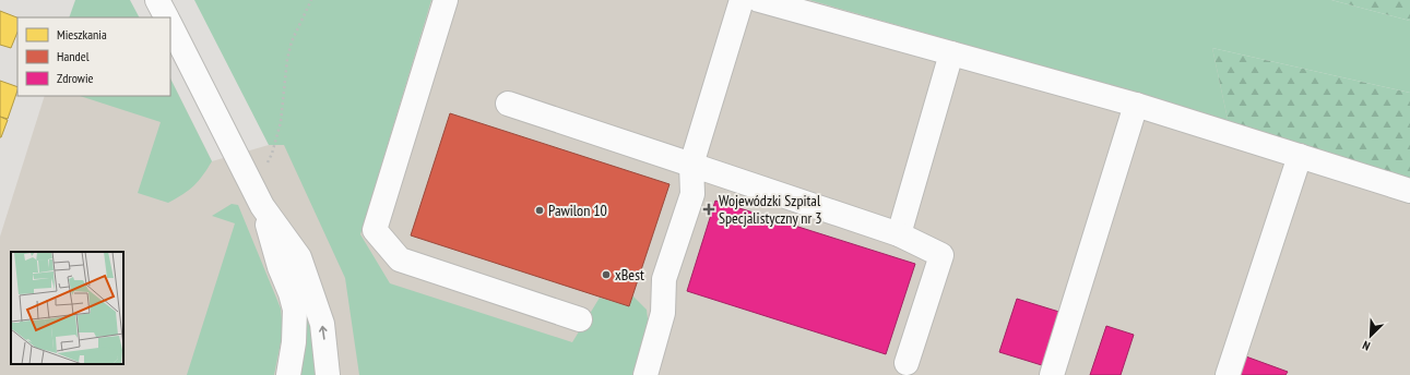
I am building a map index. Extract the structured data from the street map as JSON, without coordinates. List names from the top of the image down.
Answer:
{
  "places": {
    "health": ["Wojewódzki Szpital Specjalistyczny nr 3"],
    "other": ["Pawilon 10", "xBest"]
  },
  "legend": ["Mieszkania", "Handel", "Zdrowie"],
  "north": "bottom left"
}
